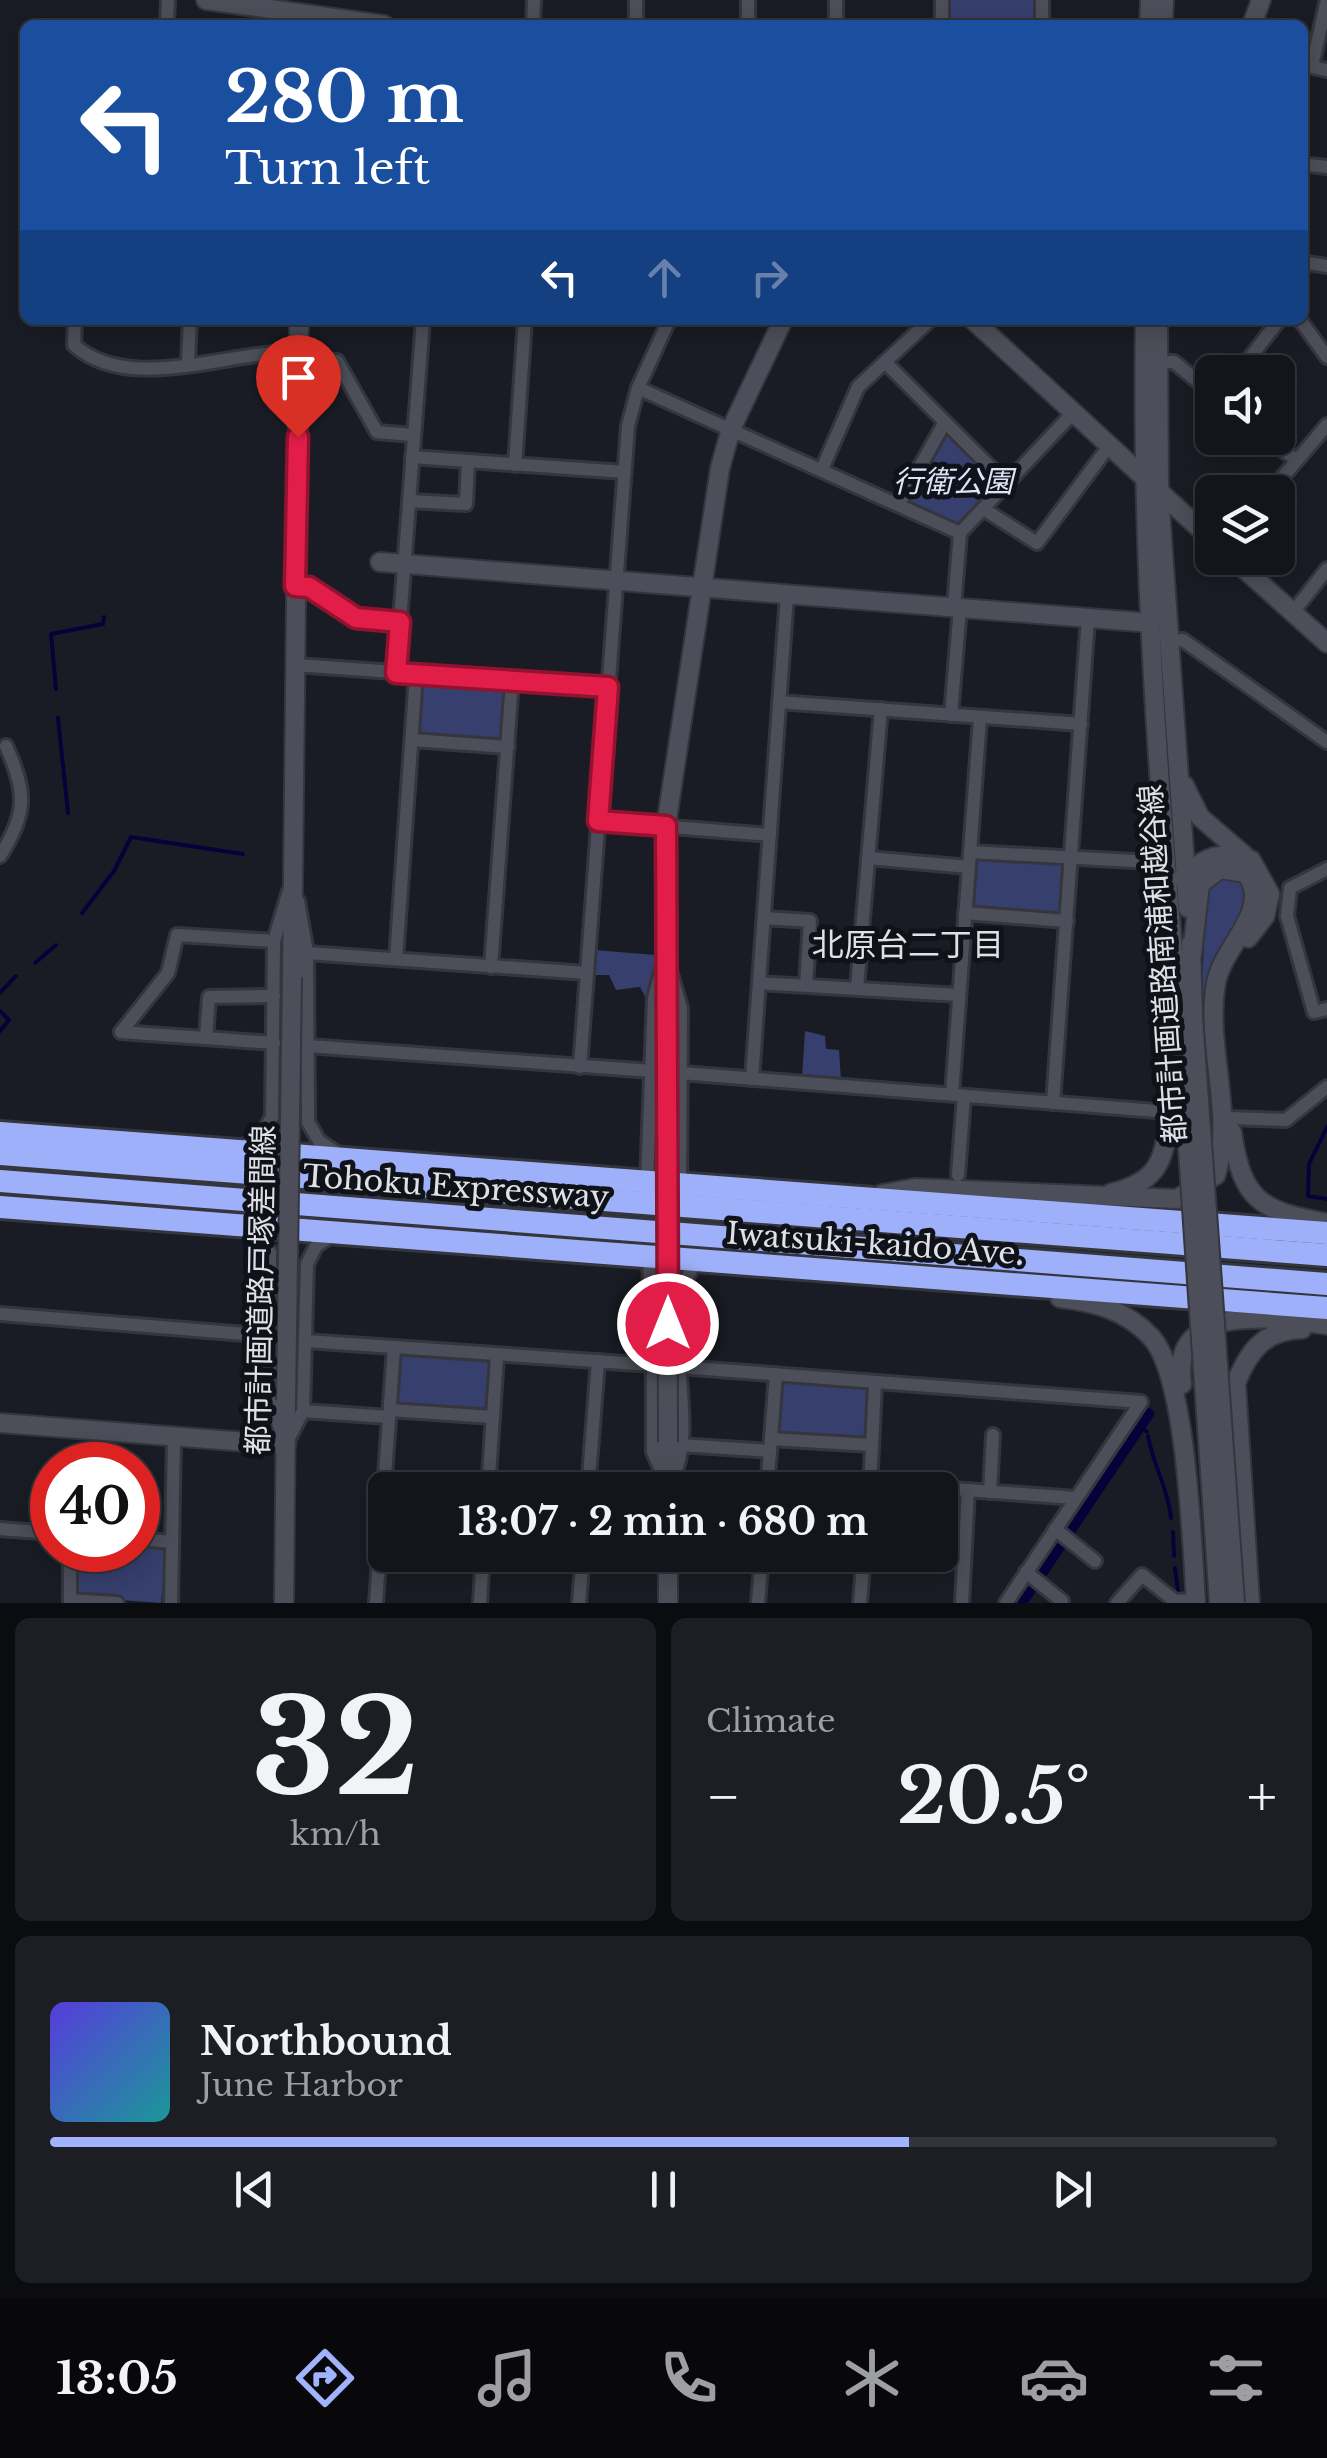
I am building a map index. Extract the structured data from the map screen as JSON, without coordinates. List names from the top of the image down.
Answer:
{
  "streets": {
    "highway": ["Tohoku Expressway", "Iwatsuki-kaido Ave."],
    "street": ["都市計画道路南浦和越谷線", "都市計画道路戸塚差間線"]
  },
  "districts": ["北原台二丁目"],
  "parks": ["行衛公園"],
  "page": {
    "turn": ["280 m", "Turn left"],
    "limit": "40",
    "trip": "13:07 · 2 min · 680 m",
    "tile": [
      ["32", "km/h"],
      "Climate"
    ],
    "heat": ["−", "20.5°", "+"],
    "song": ["Northbound", "June Harbor"],
    "tabs": "13:05"
  }
}
